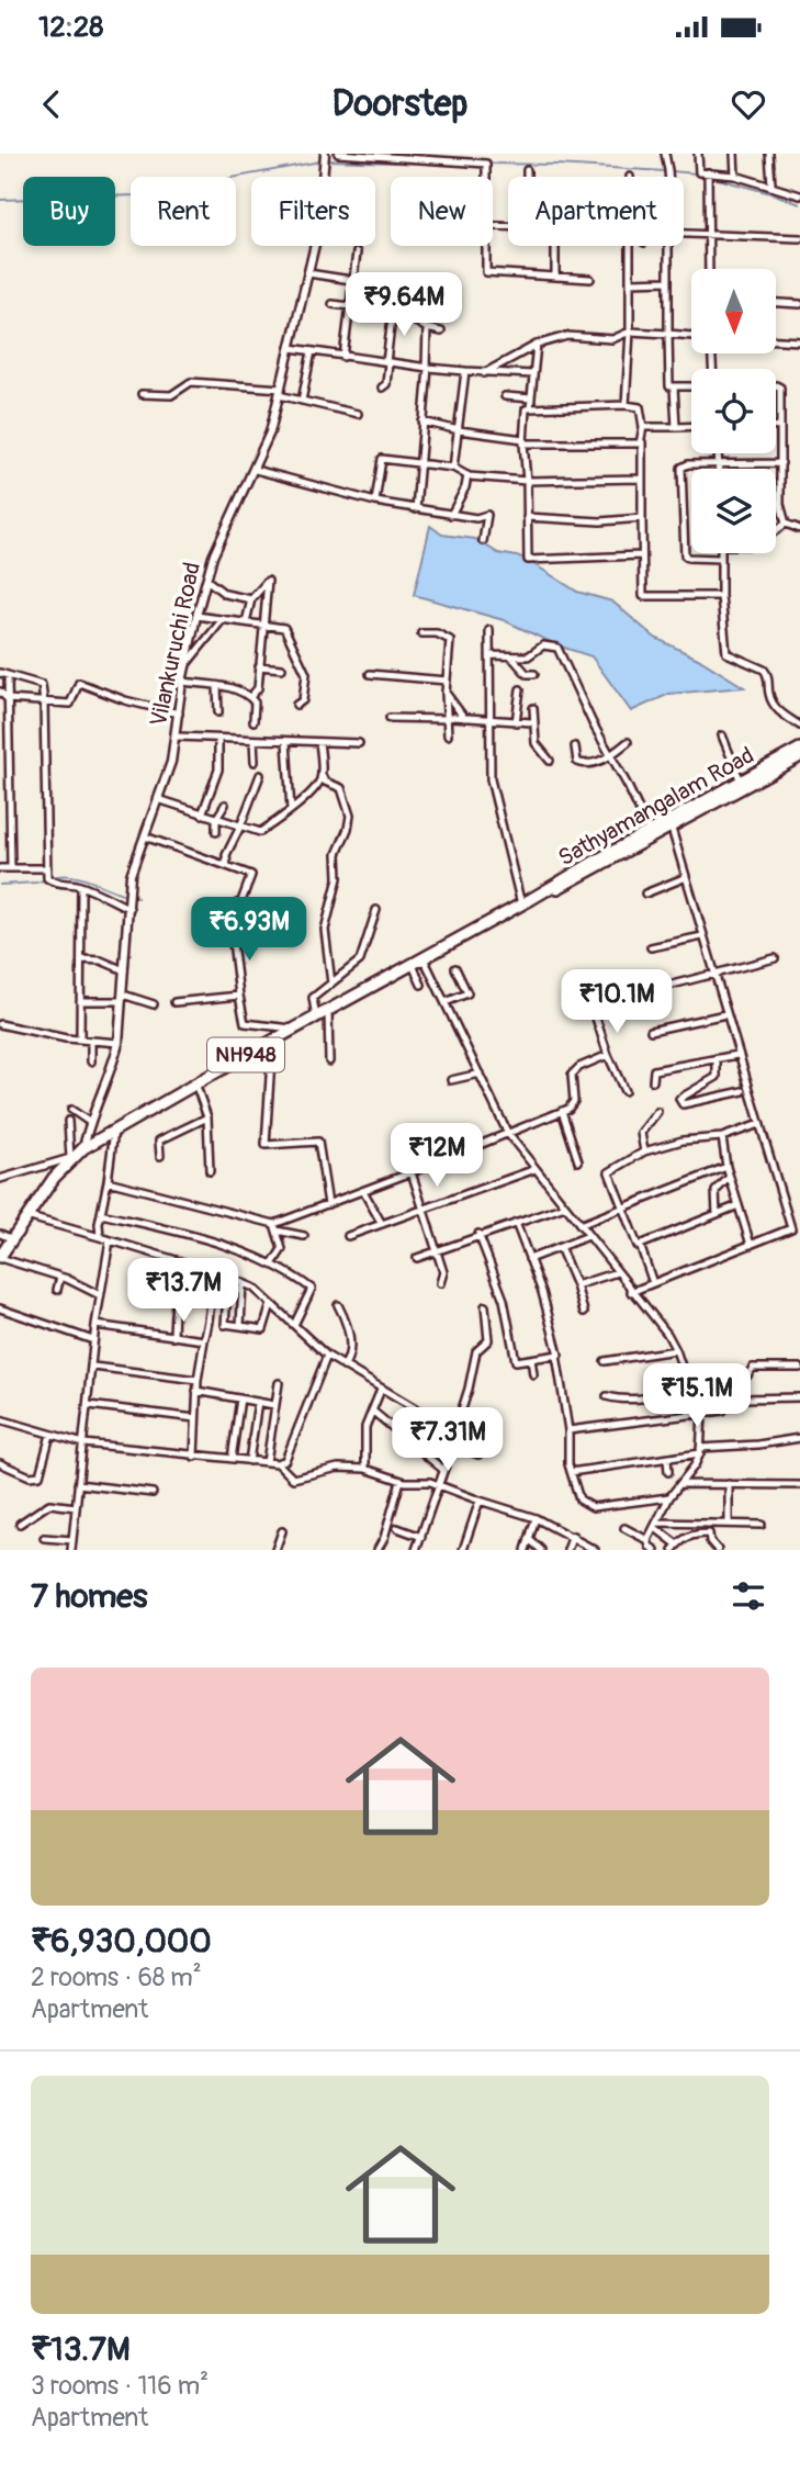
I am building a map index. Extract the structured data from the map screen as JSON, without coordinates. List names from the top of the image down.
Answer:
{
  "streets": {
    "highway": ["Sathyamangalam Road", "NH948"],
    "street": ["Vilankuruchi Road"]
  },
  "crossings": [
    ["Vilankuruchi Road", "Sathyamangalam Road"]
  ],
  "north": "bottom",
  "page": {
    "status": "12:28",
    "header": "Doorstep",
    "chip": [
      "Buy",
      "Rent",
      "Filters",
      "New",
      "Apartment"
    ],
    "price": [
      "₹9.64M",
      "₹6.93M",
      "₹10.1M",
      "₹12M",
      "₹13.7M",
      "₹15.1M",
      "₹7.31M"
    ],
    "heading": "7 homes",
    "list": [
      {
        "name": "₹6,930,000",
        "note": "2 rooms · 68 m² · Apartment"
      },
      {
        "name": "₹13.7M",
        "note": "3 rooms · 116 m² · Apartment"
      }
    ]
  }
}
